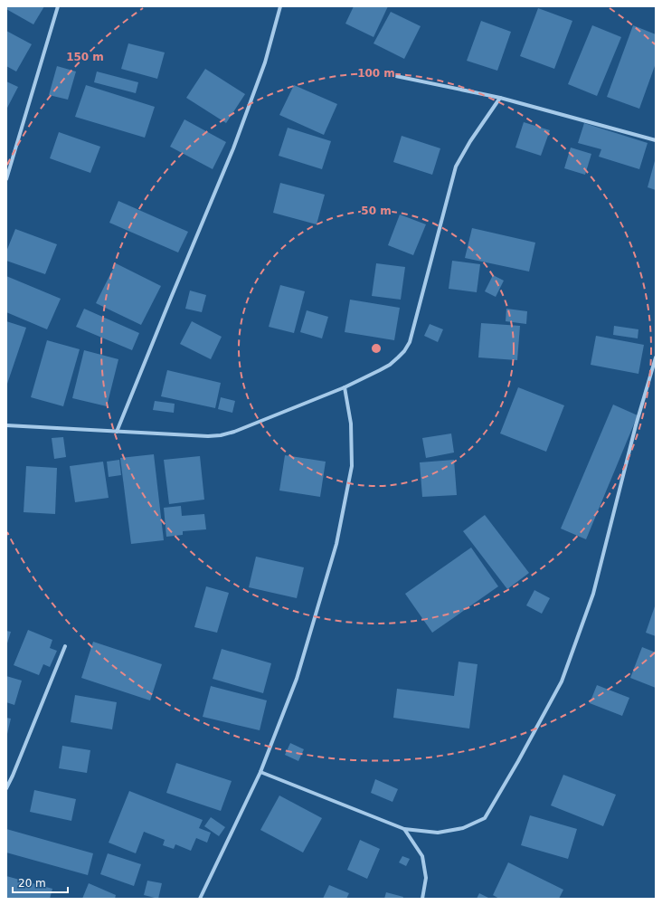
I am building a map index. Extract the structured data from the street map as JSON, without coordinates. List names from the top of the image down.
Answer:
{
  "scale_bar": "20 m",
  "rings": ["150 m", "100 m", "50 m"]
}
